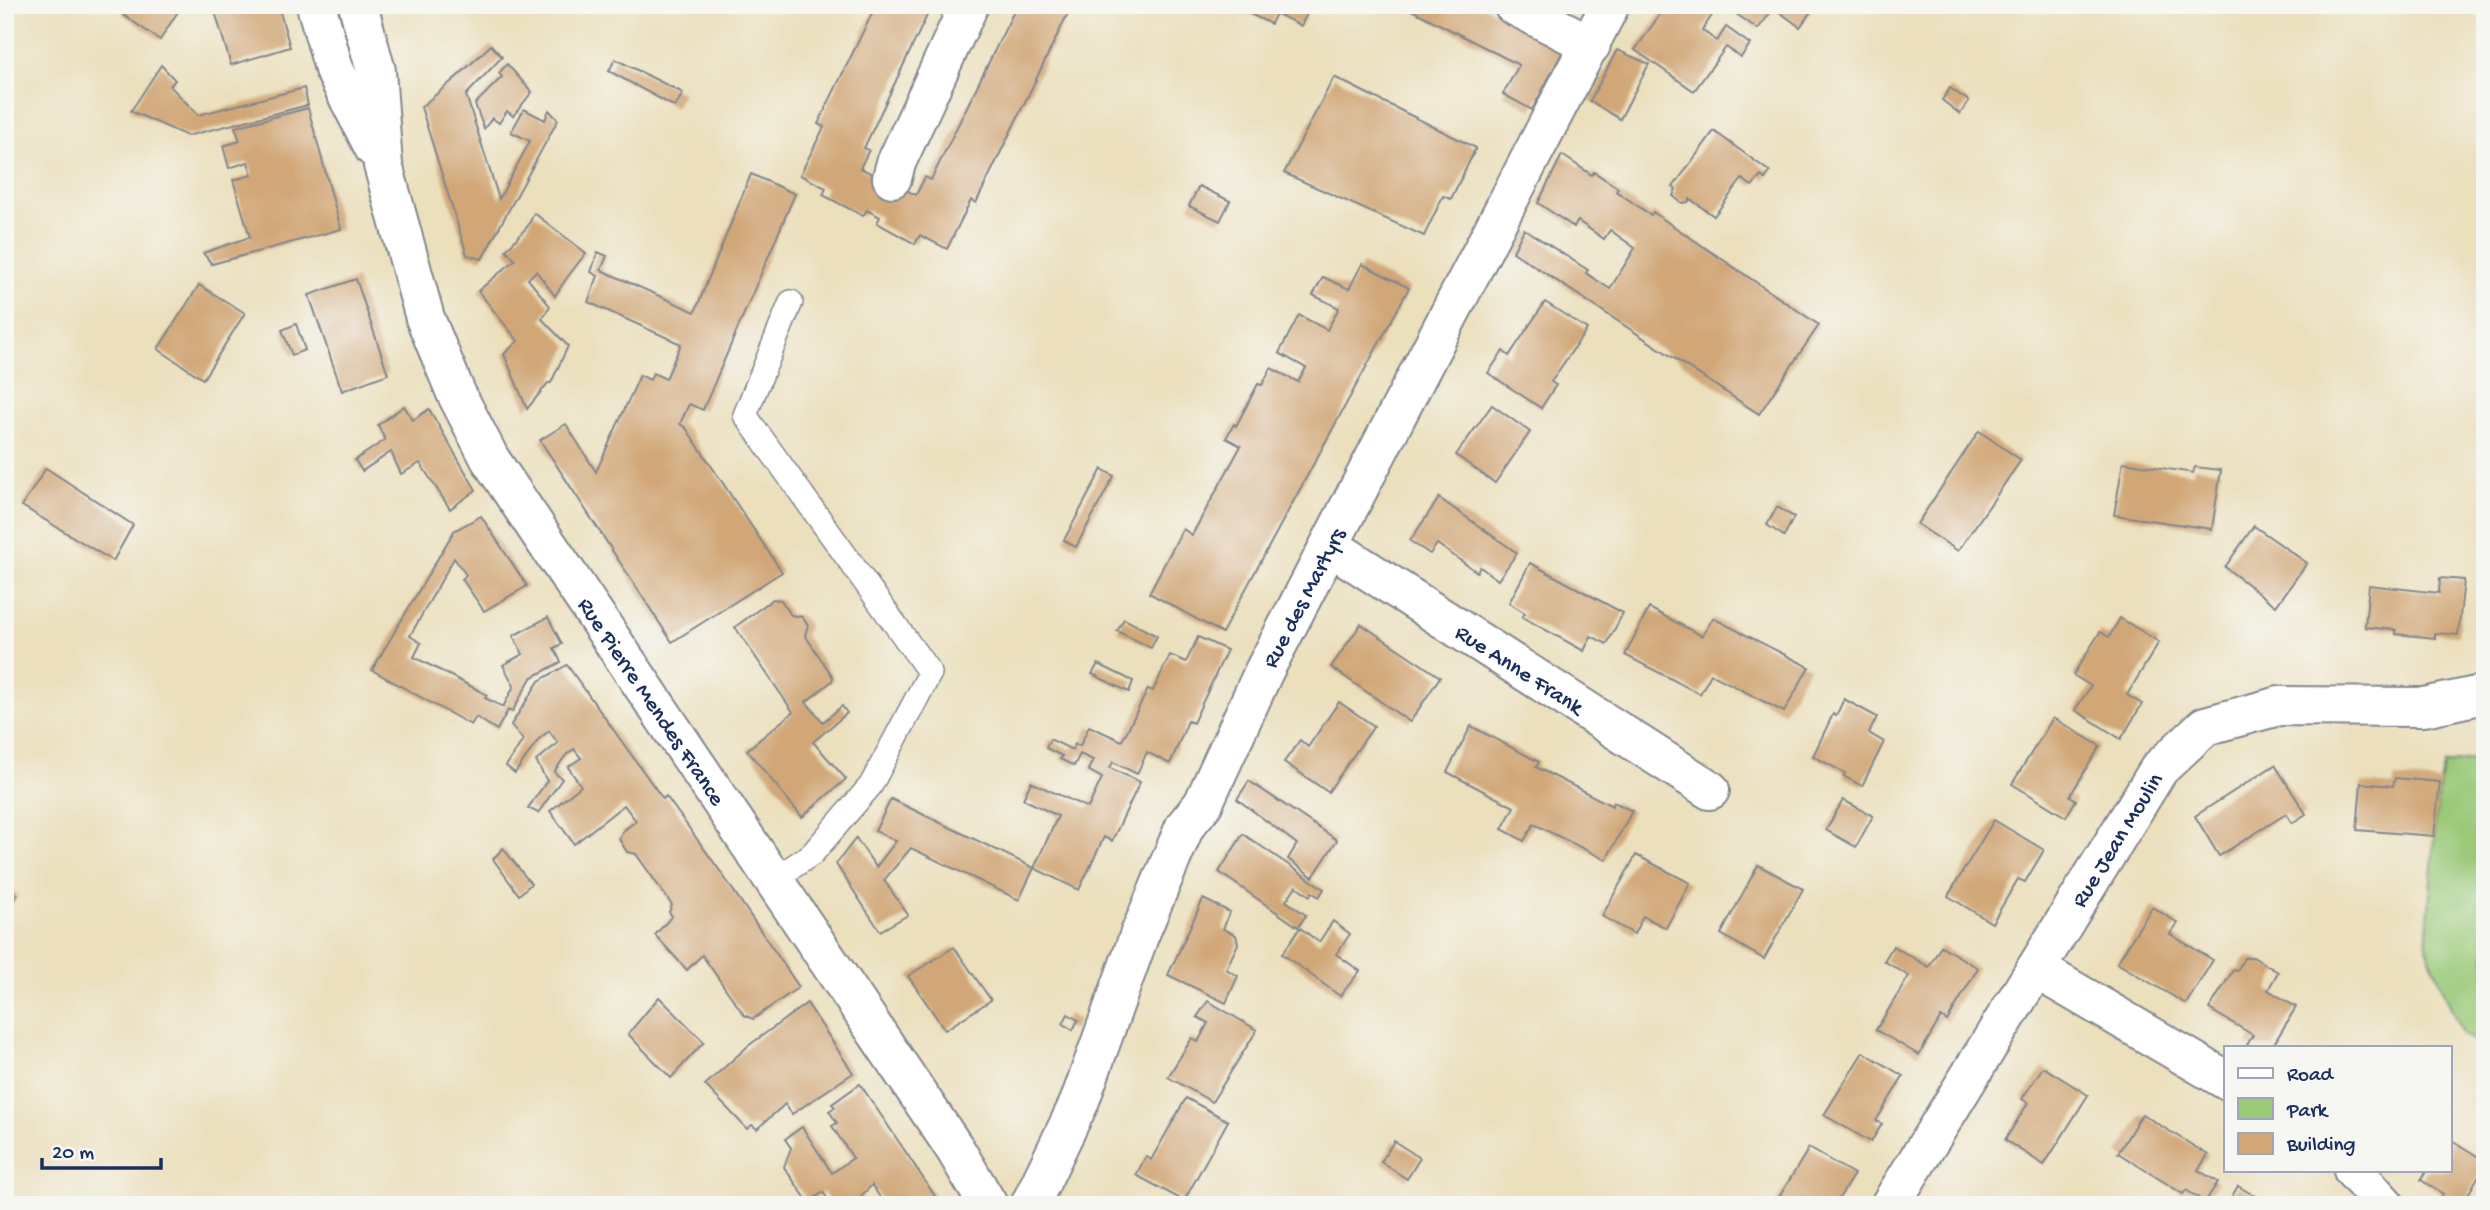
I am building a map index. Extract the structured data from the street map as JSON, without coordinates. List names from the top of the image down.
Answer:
{
  "streets": {
    "street": [
      "Rue des Martyrs",
      "Rue Anne Frank",
      "Rue Pierre Mendes France",
      "Rue Jean Moulin"
    ]
  },
  "crossings": [
    ["Rue des Martyrs", "Rue Anne Frank"]
  ],
  "legend": ["Road", "Park", "Building"],
  "scale_bar": "20 m"
}
